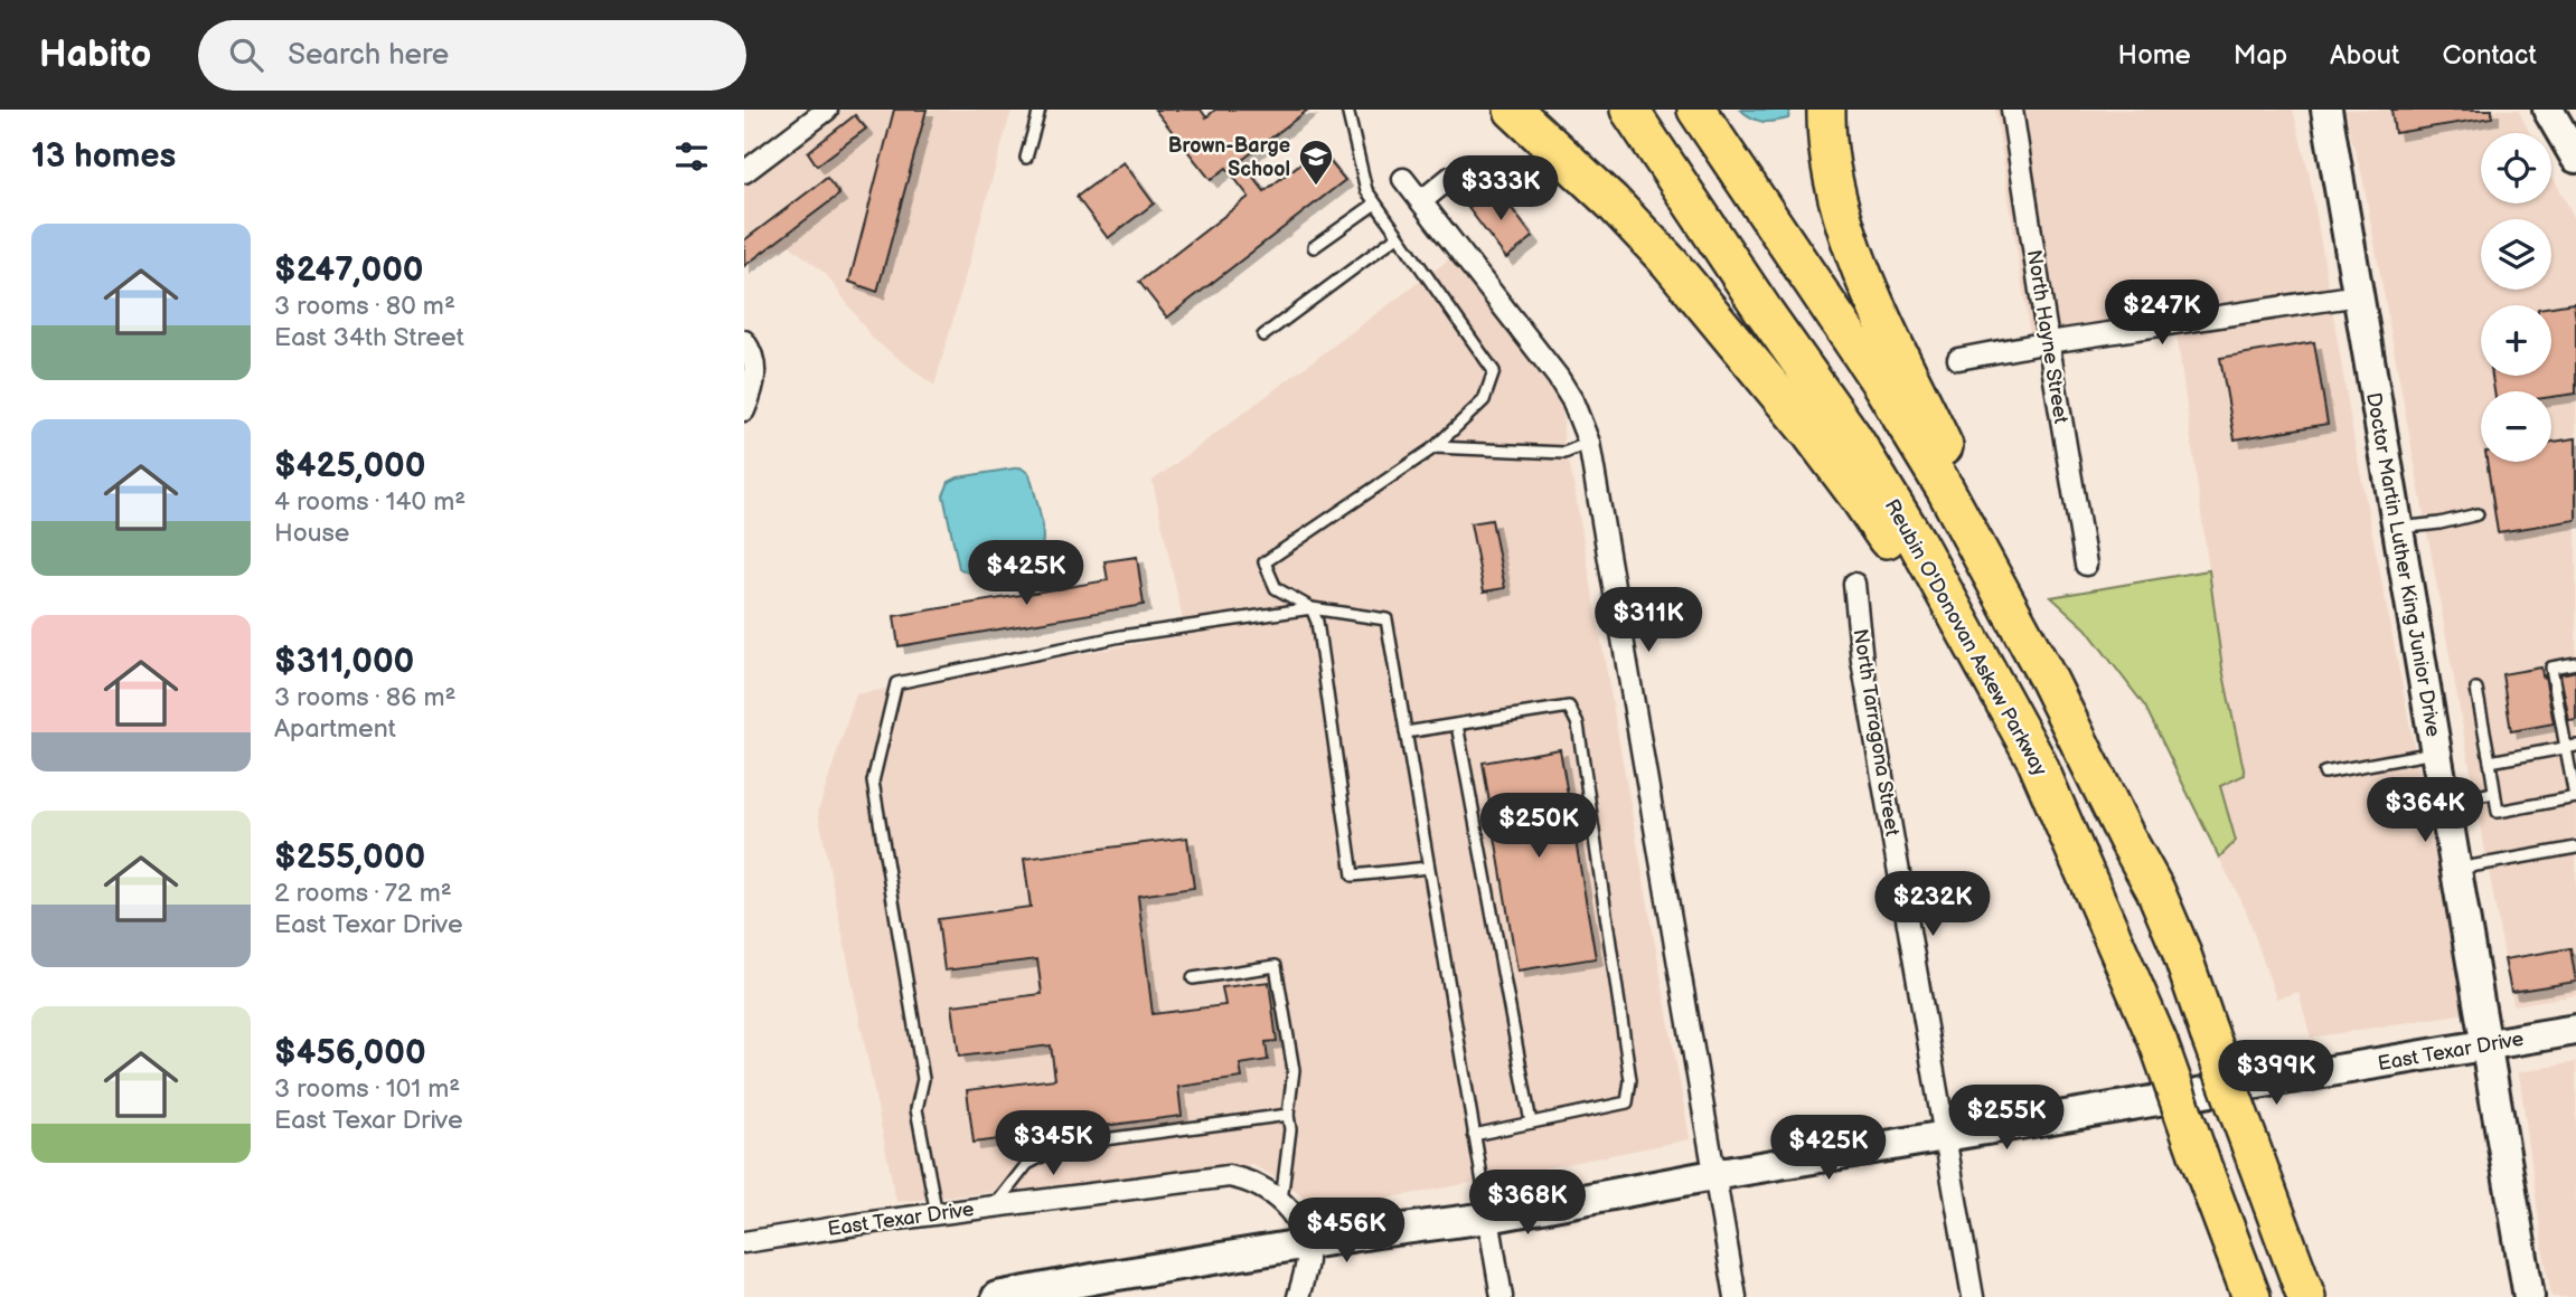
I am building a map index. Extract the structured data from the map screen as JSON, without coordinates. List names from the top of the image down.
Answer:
{
  "streets": {
    "highway": ["Reubin O'Donovan Askew Parkway"],
    "main road": ["Doctor Martin Luther King Junior Drive", "East Texar Drive"],
    "street": ["North Hayne Street", "North Tarragona Street"]
  },
  "crossings": [
    ["Doctor Martin Luther King Junior Drive", "East Texar Drive"],
    ["North Tarragona Street", "East Texar Drive"]
  ],
  "places": {
    "school or university": ["Brown-Barge School"]
  },
  "page": {
    "header": "Habito",
    "search": "Search here",
    "nav": [
      "Home",
      "Map",
      "About",
      "Contact"
    ],
    "heading": "13 homes",
    "map_buttons": ["+", "−"],
    "price": [
      "$333K",
      "$247K",
      "$425K",
      "$311K",
      "$364K",
      "$250K",
      "$232K",
      "$399K",
      "$255K",
      "$345K",
      "$425K",
      "$368K",
      "$456K"
    ],
    "list": [
      {
        "name": "$247,000",
        "note": "3 rooms · 80 m² · East 34th Street"
      },
      {
        "name": "$425,000",
        "note": "4 rooms · 140 m² · House"
      },
      {
        "name": "$311,000",
        "note": "3 rooms · 86 m² · Apartment"
      },
      {
        "name": "$255,000",
        "note": "2 rooms · 72 m² · East Texar Drive"
      },
      {
        "name": "$456,000",
        "note": "3 rooms · 101 m² · East Texar Drive"
      }
    ]
  }
}
